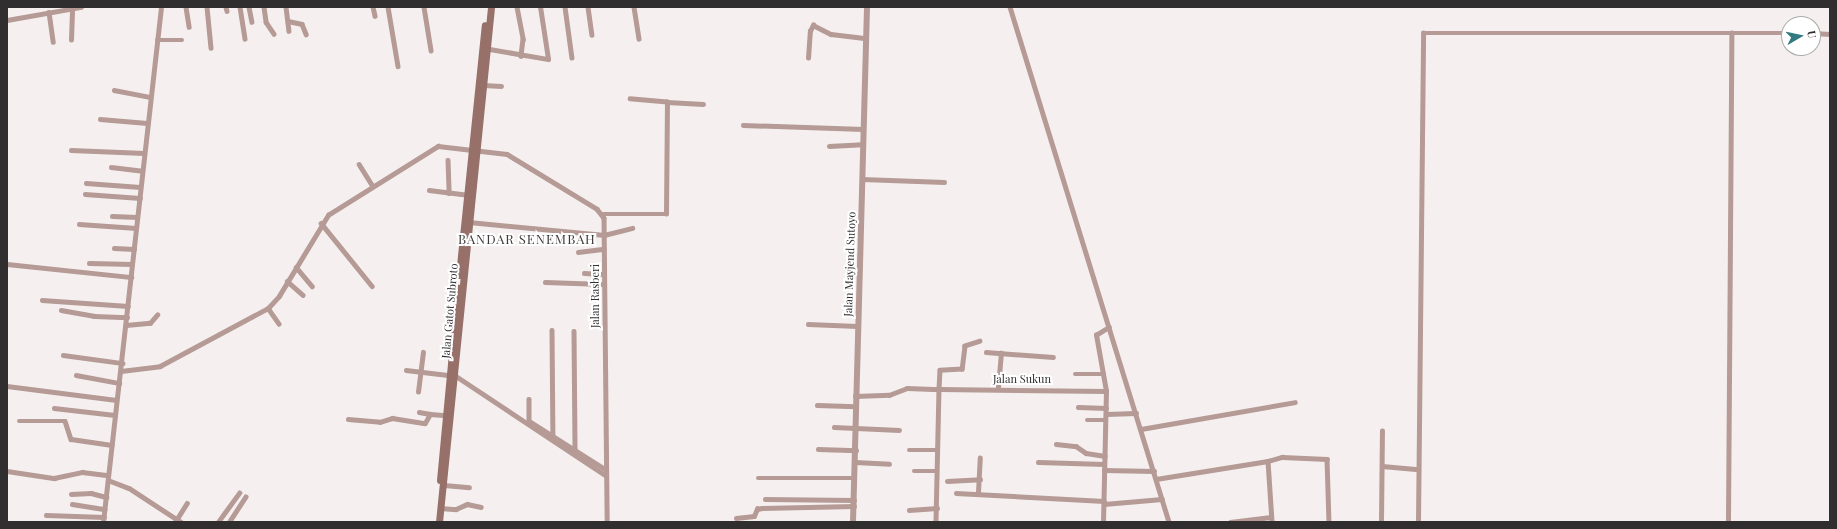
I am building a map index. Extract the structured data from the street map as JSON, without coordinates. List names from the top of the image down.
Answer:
{
  "streets": {
    "main road": ["Jalan Gatot Subroto"],
    "street": ["Jalan Mayjend Sutoyo", "Jalan Rasberi", "Jalan Sukun"]
  },
  "crossings": [
    ["Jalan Mayjend Sutoyo", "Jalan Sukun"]
  ],
  "districts": ["BANDAR SENEMBAH"],
  "north": "right"
}
